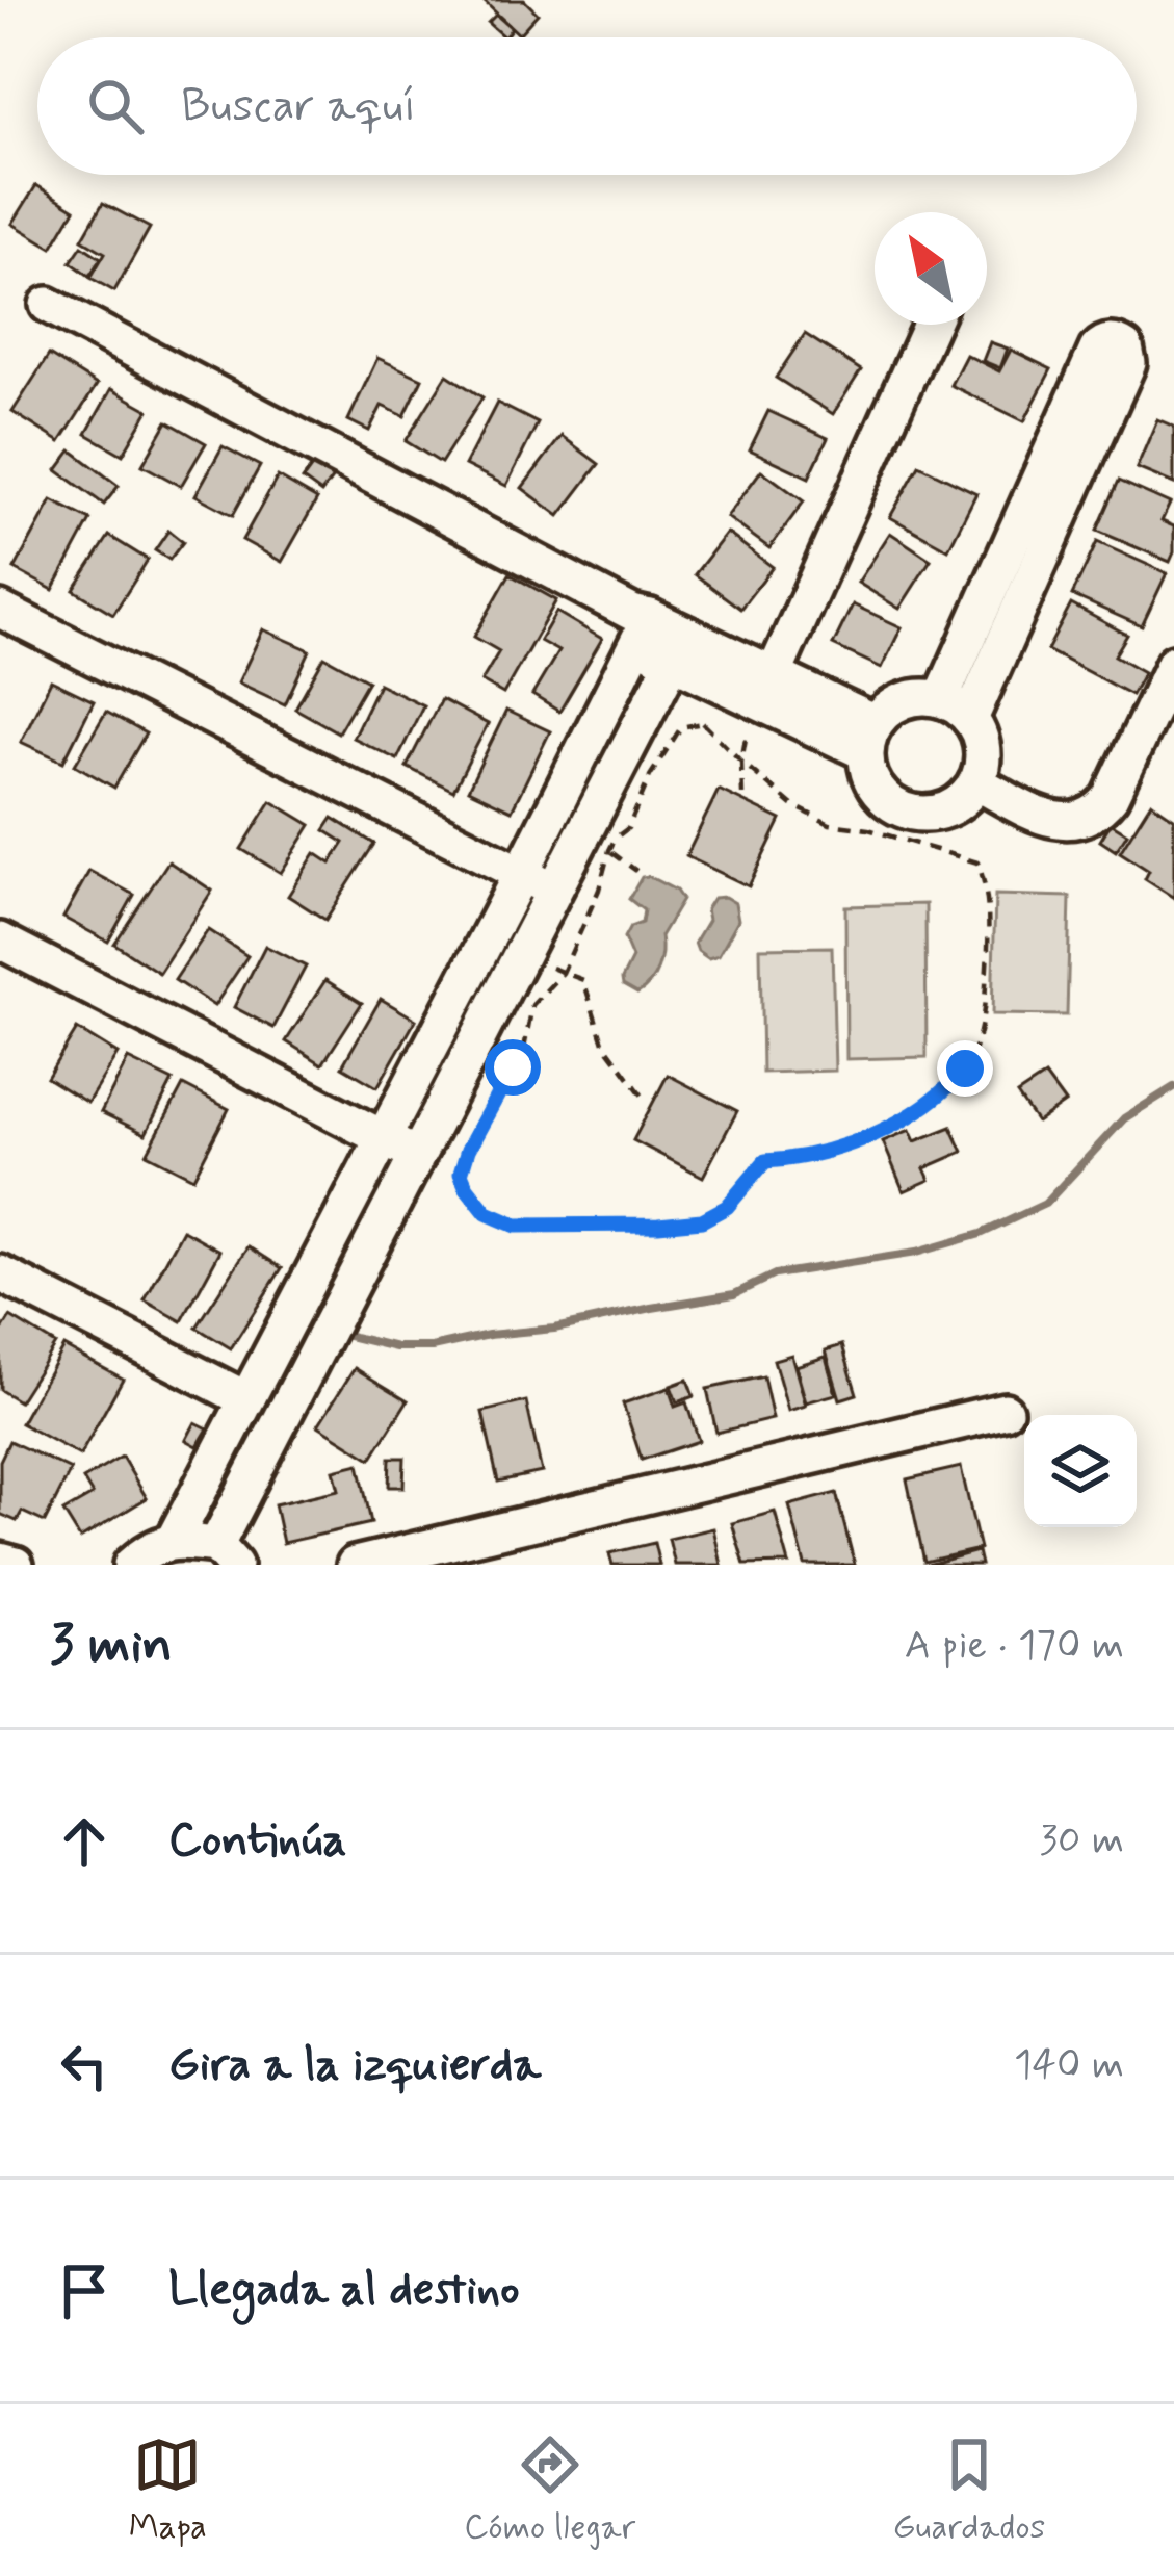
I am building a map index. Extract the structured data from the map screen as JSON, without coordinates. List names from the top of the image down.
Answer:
{
  "north": "top left",
  "page": {
    "search": "Buscar aquí",
    "heading": ["3 min", "A pie · 170 m"],
    "list": [
      ["Continúa", "30 m"],
      ["Gira a la izquierda", "140 m"],
      "Llegada al destino"
    ],
    "nav": ["Mapa", "Cómo llegar", "Guardados"]
  }
}
